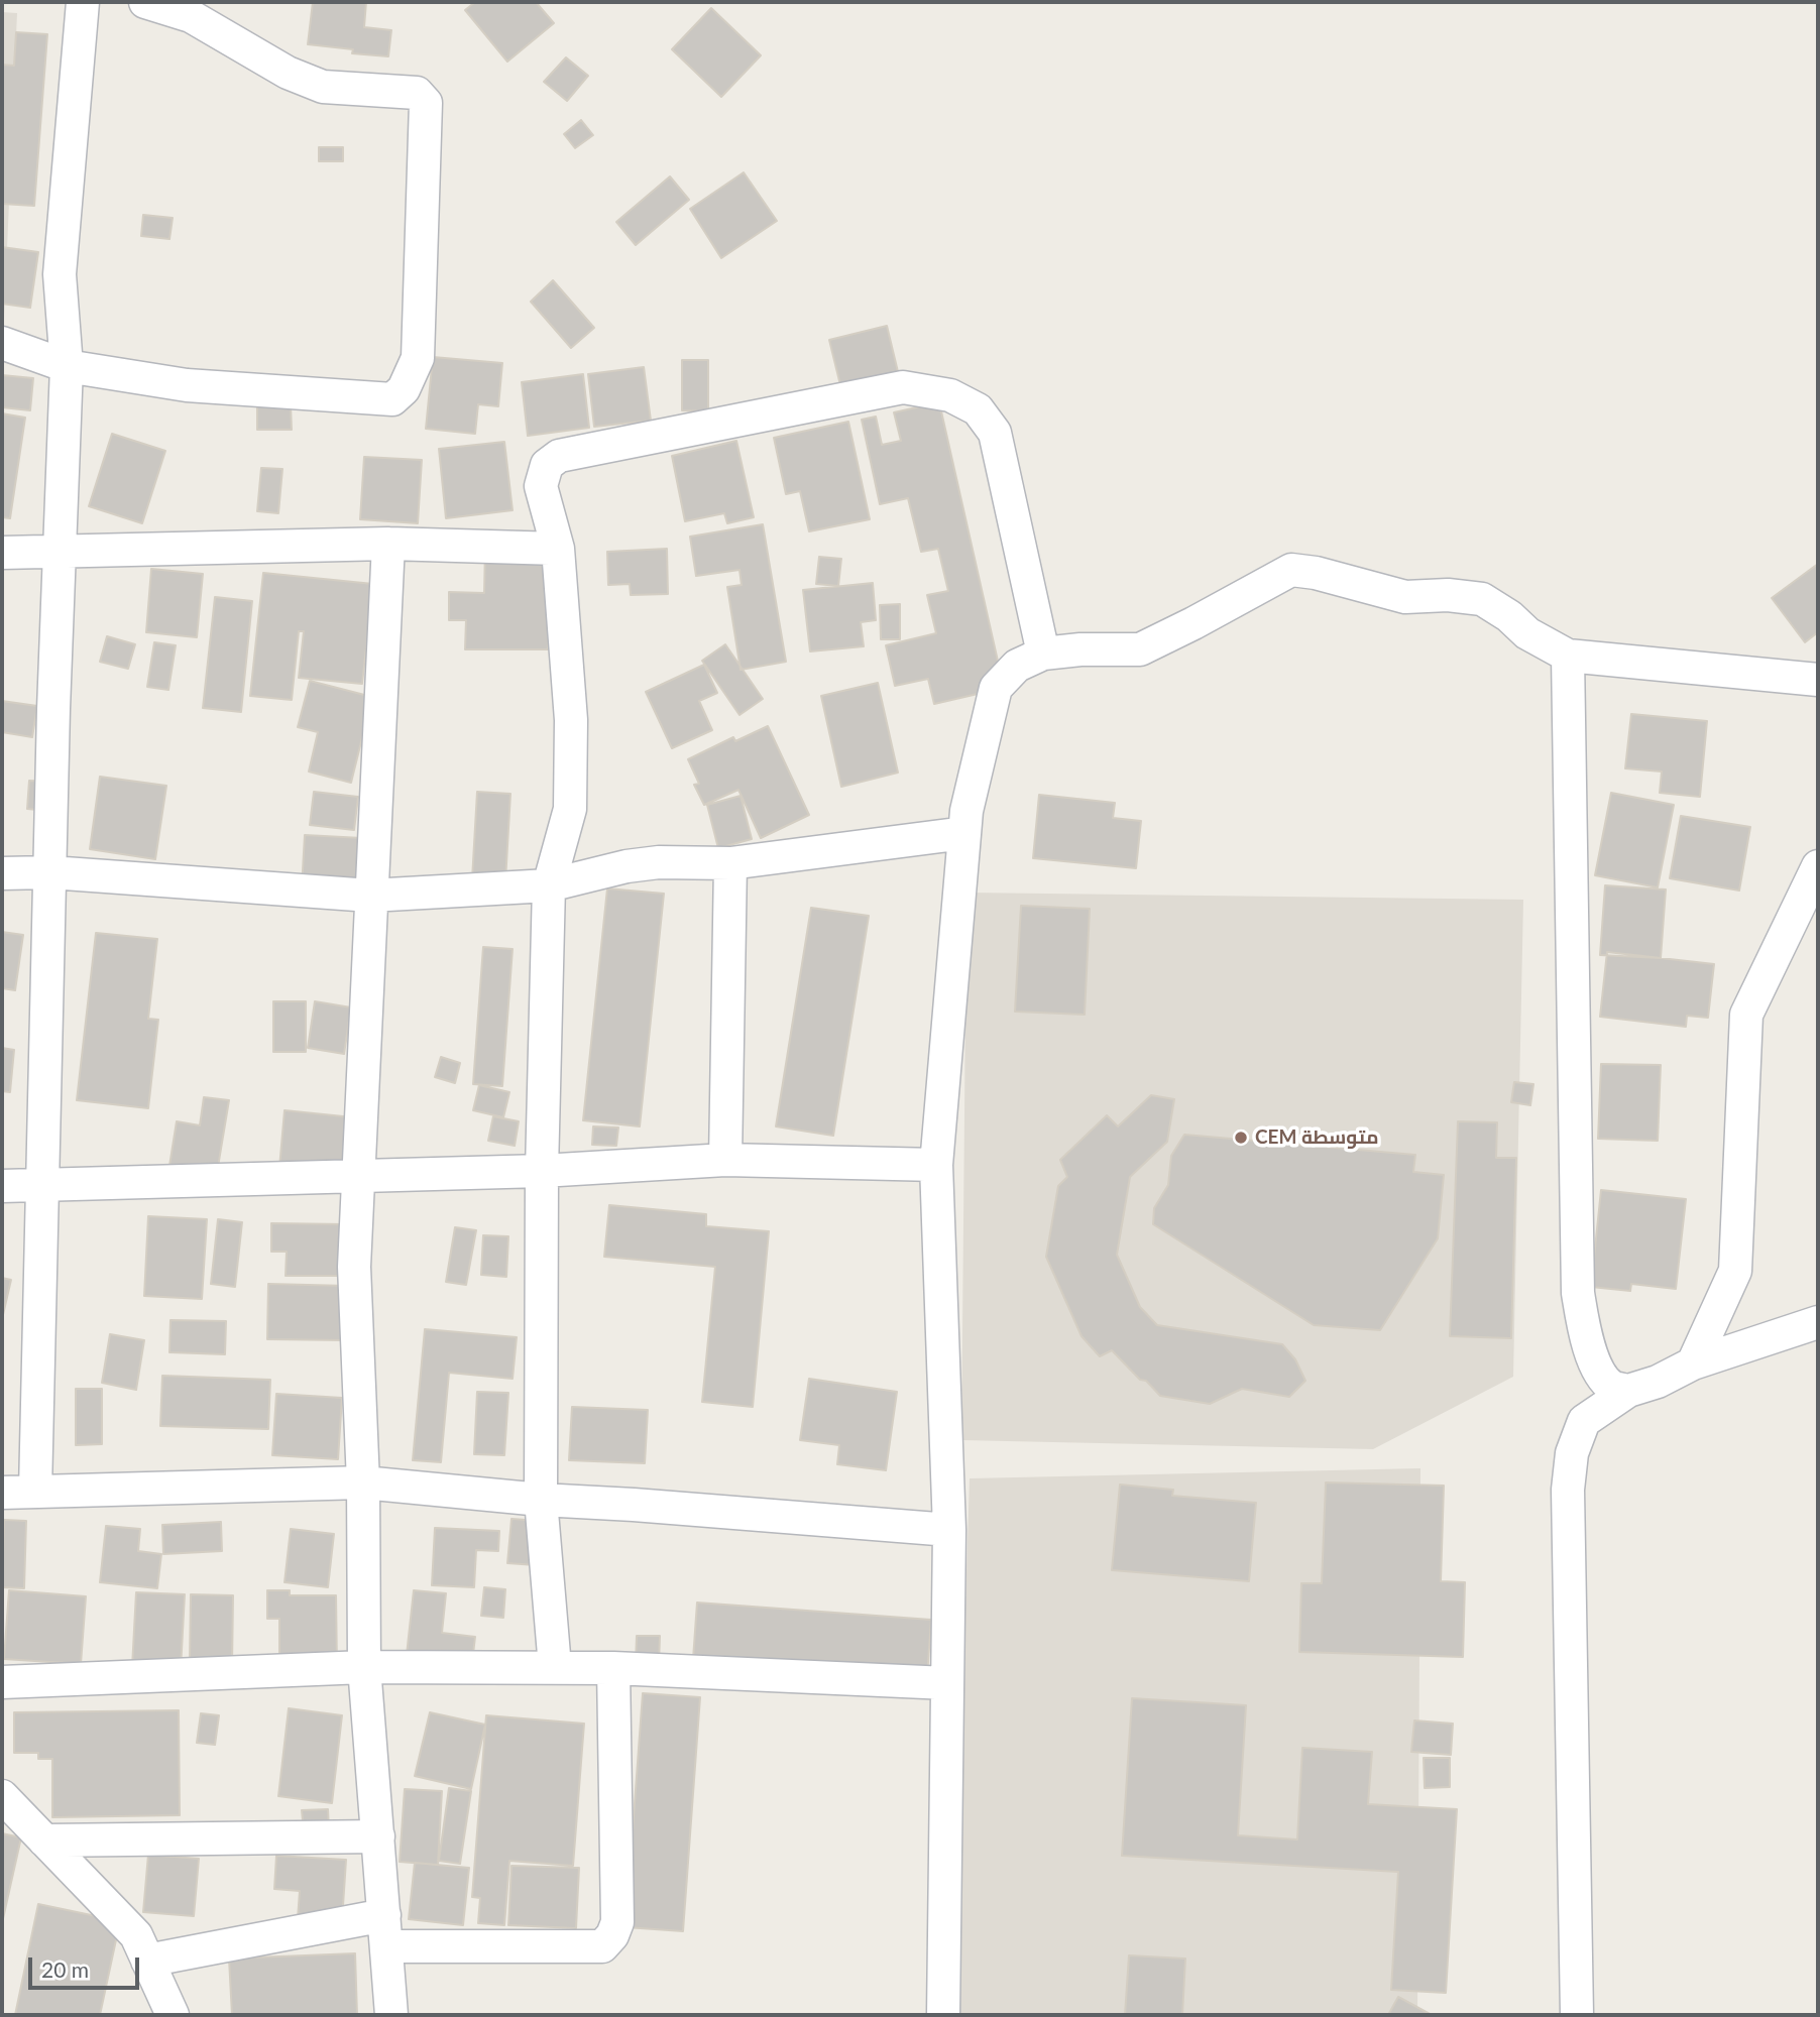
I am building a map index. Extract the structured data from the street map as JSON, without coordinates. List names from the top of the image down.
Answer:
{
  "places": ["CEM متوسطة"],
  "scale_bar": "20 m"
}
